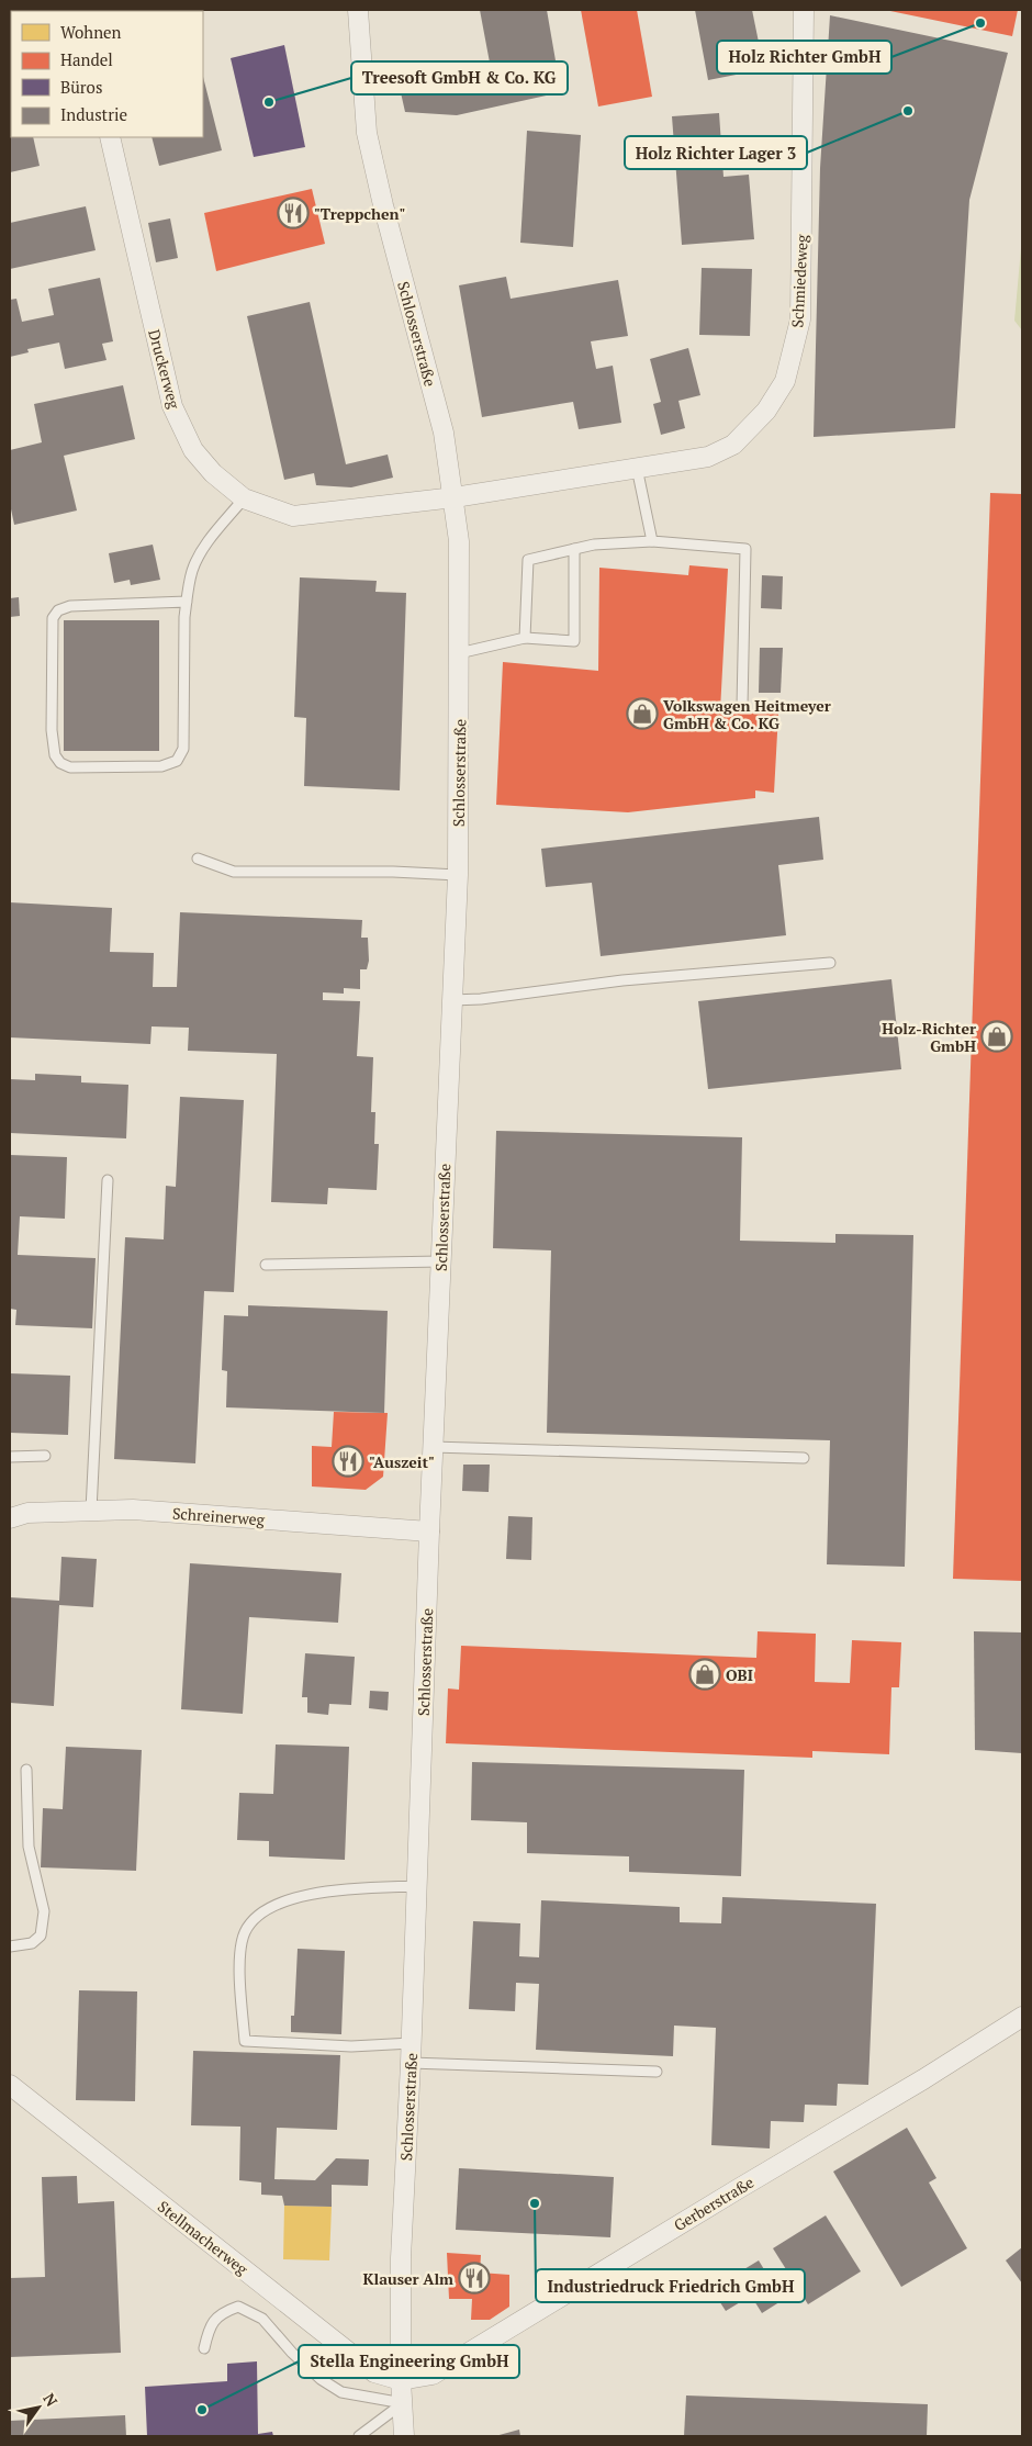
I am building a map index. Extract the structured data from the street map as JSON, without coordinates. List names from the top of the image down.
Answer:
{
  "streets": {
    "street": [
      "Schmiedeweg",
      "Schlosserstraße",
      "Druckerweg",
      "Schreinerweg",
      "Gerberstraße",
      "Stellmacherweg"
    ]
  },
  "crossings": [
    ["Schmiedeweg", "Schlosserstraße"],
    ["Schmiedeweg", "Druckerweg"],
    ["Schlosserstraße", "Druckerweg"],
    ["Schlosserstraße", "Schreinerweg"],
    ["Schlosserstraße", "Gerberstraße"],
    ["Schlosserstraße", "Stellmacherweg"],
    ["Gerberstraße", "Stellmacherweg"]
  ],
  "places": {
    "other": [
      "Holz Richter GmbH",
      "Treesoft GmbH & Co. KG",
      "Holz Richter Lager 3",
      "Industriedruck Friedrich GmbH",
      "Stella Engineering GmbH"
    ],
    "restaurant": ["\"Treppchen\"", "\"Auszeit\"", "Klauser Alm"],
    "shop": ["Volkswagen Heitmeyer GmbH & Co. KG", "Holz-Richter GmbH", "OBI"]
  },
  "legend": [
    "Wohnen",
    "Handel",
    "Büros",
    "Industrie"
  ],
  "north": "top right"
}
